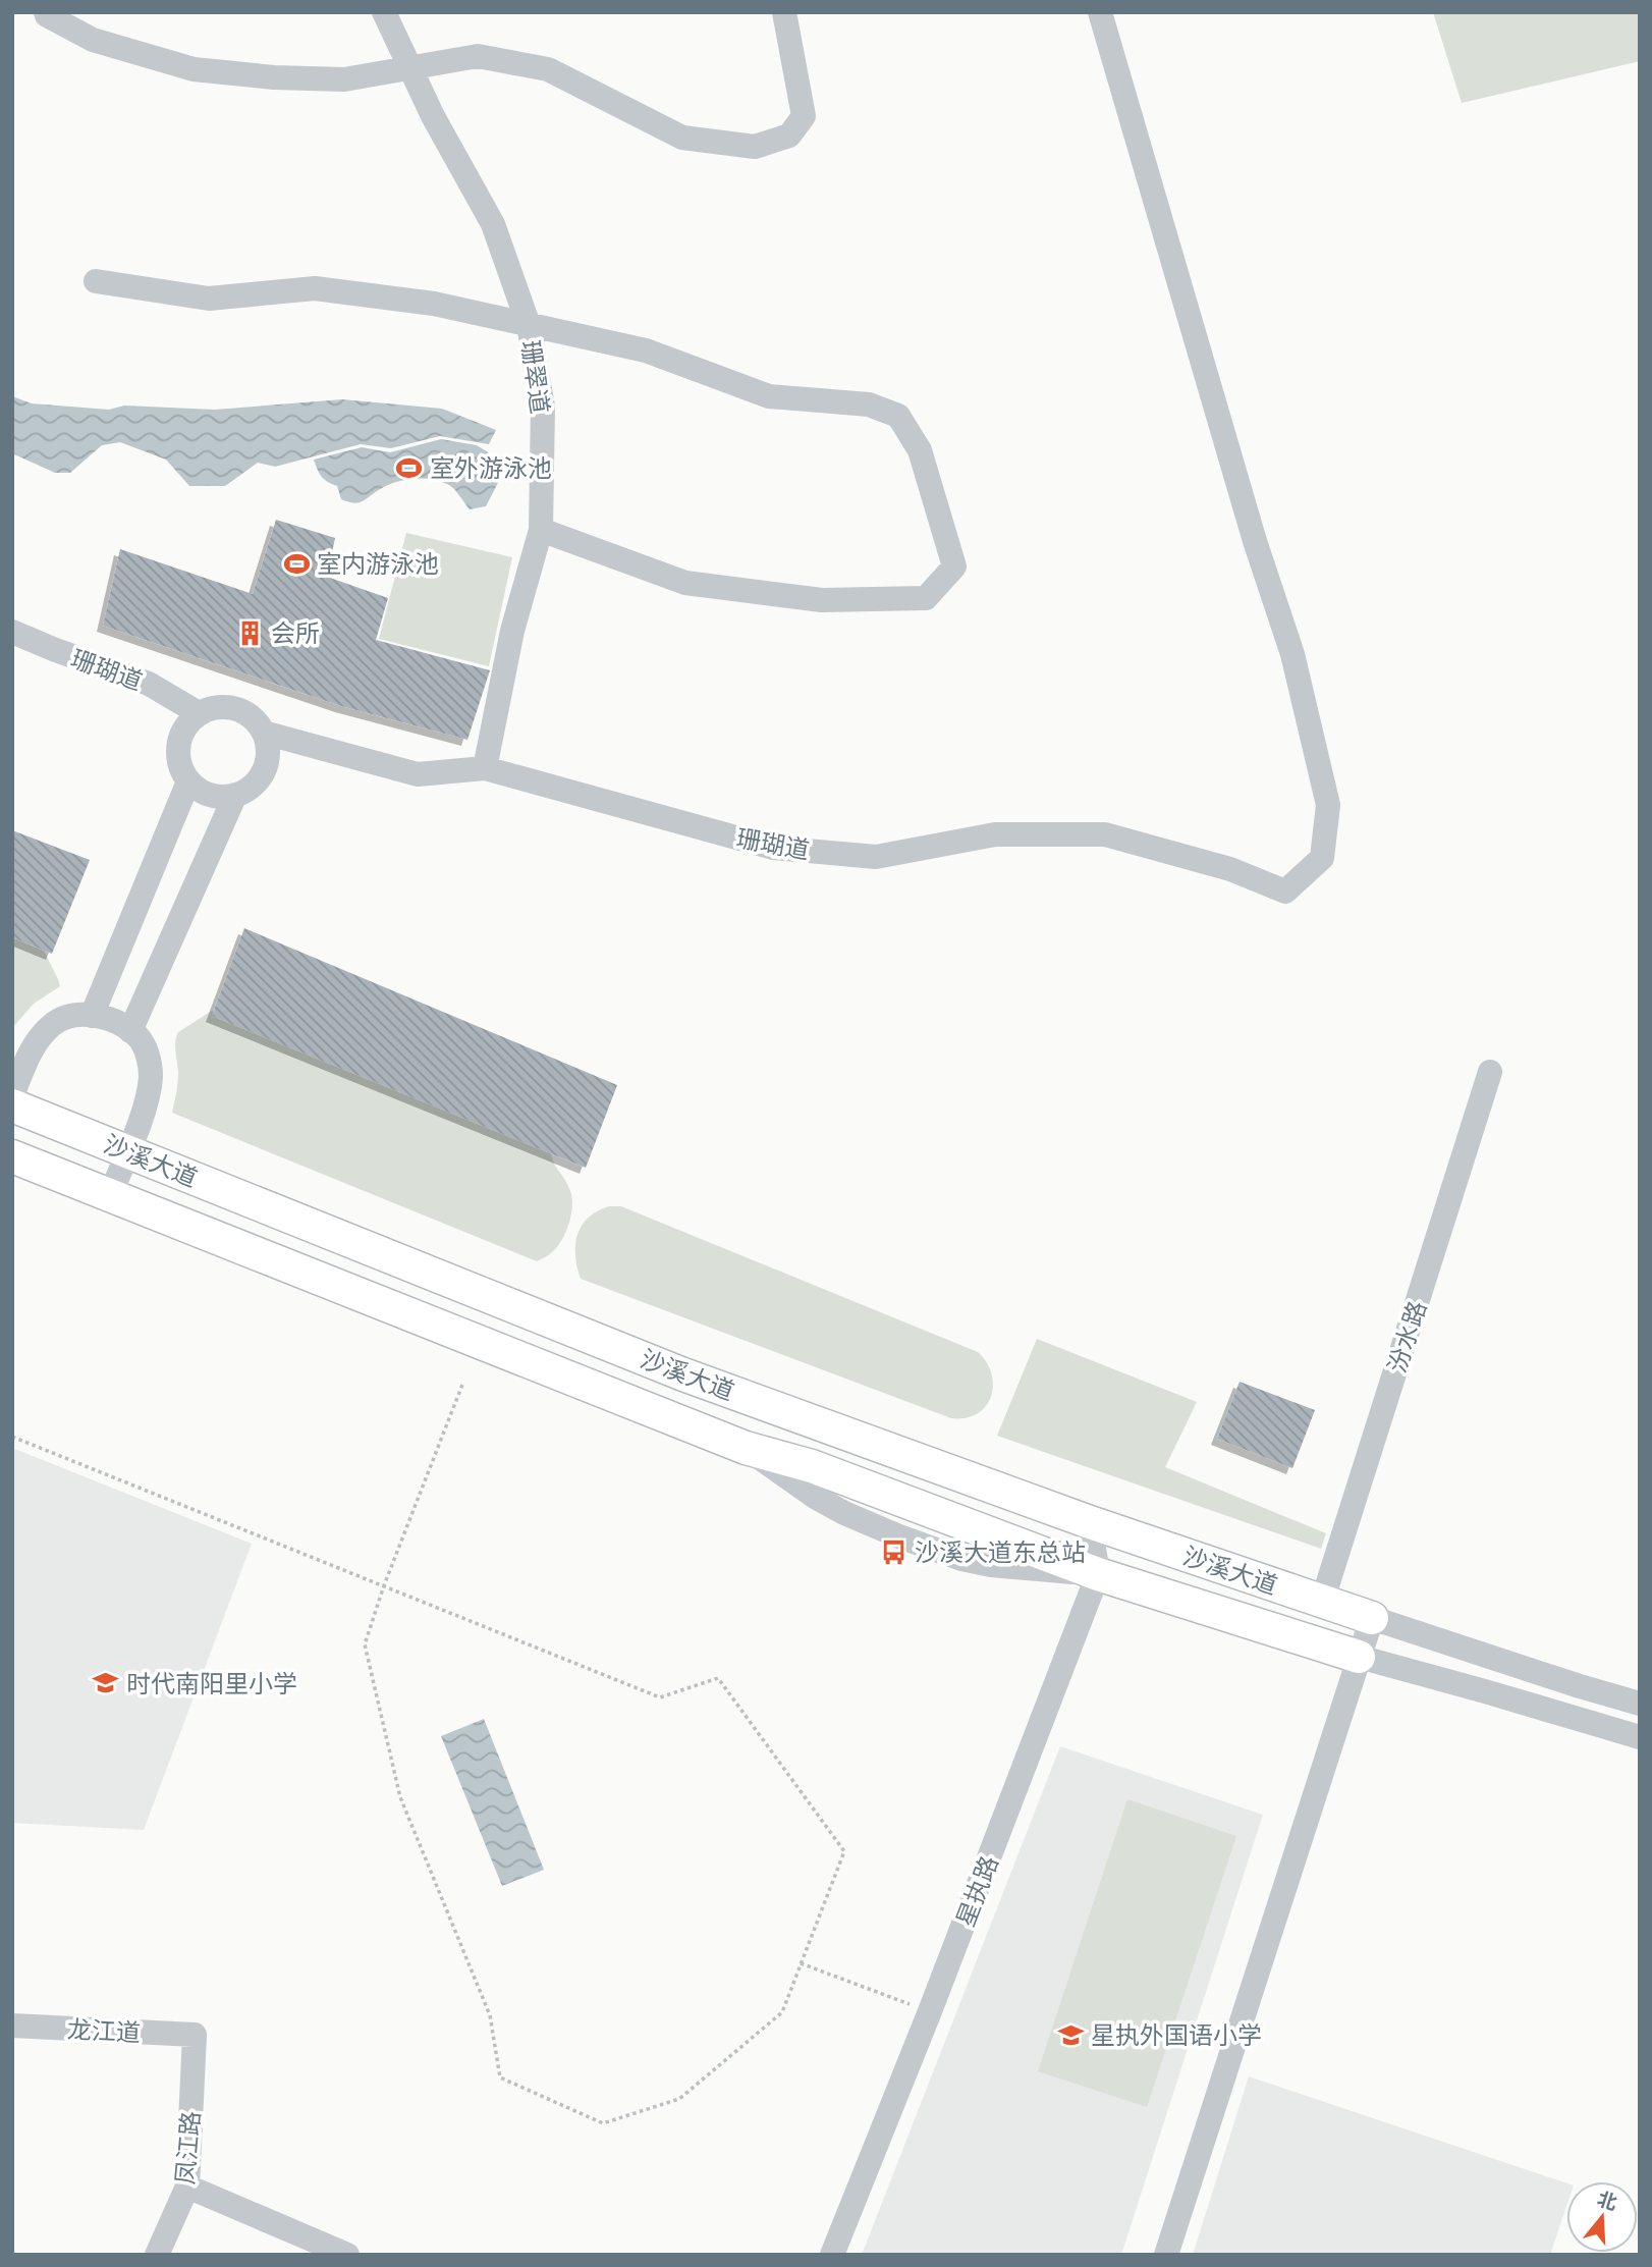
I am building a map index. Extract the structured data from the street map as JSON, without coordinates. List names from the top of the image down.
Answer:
{
  "streets": {
    "main road": ["沙溪大道"],
    "street": [
      "珊翠道",
      "珊瑚道",
      "汾水路",
      "星执路",
      "龙江道",
      "凤江路"
    ]
  },
  "crossings": [
    ["珊翠道", "珊瑚道"],
    ["沙溪大道", "汾水路"],
    ["沙溪大道", "星执路"],
    ["龙江道", "凤江路"]
  ],
  "places": {
    "sports": ["室外游泳池", "室内游泳池"],
    "building": ["会所"],
    "bus stop": ["沙溪大道东总站"],
    "school or university": ["时代南阳里小学", "星执外国语小学"]
  },
  "north": "top"
}
